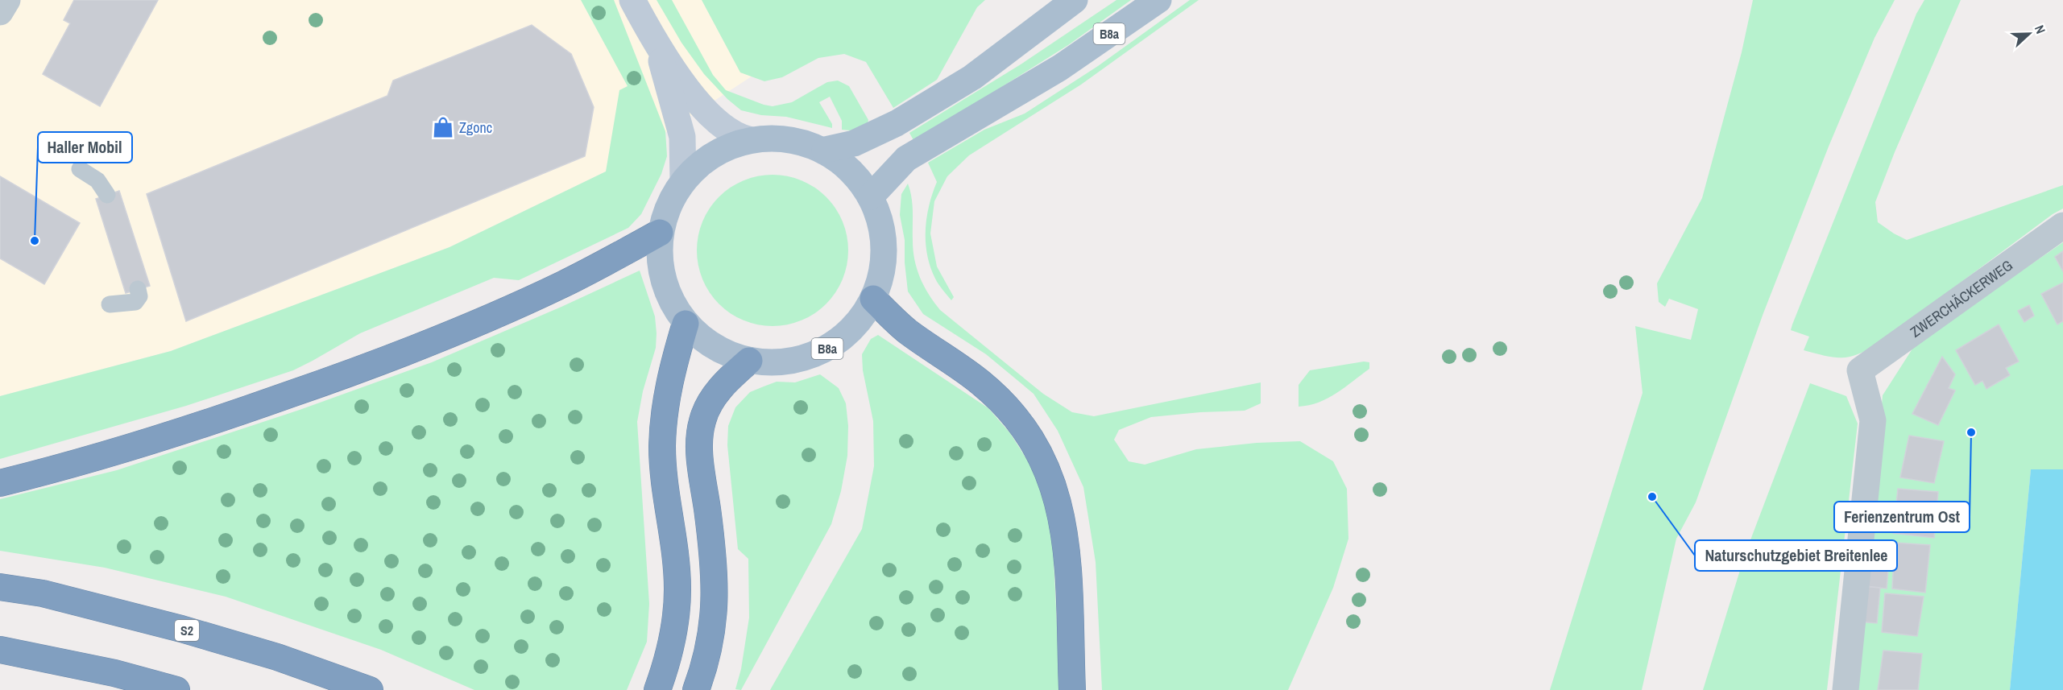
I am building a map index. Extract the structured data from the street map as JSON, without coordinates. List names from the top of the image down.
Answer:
{
  "streets": {
    "highway": ["S2"],
    "main road": ["B8a"],
    "street": ["ZWERCHÄCKERWEG"]
  },
  "places": {
    "shop": ["Zgonc"],
    "other": ["Haller Mobil", "Ferienzentrum Ost", "Naturschutzgebiet Breitenlee"]
  },
  "north": "right"
}
